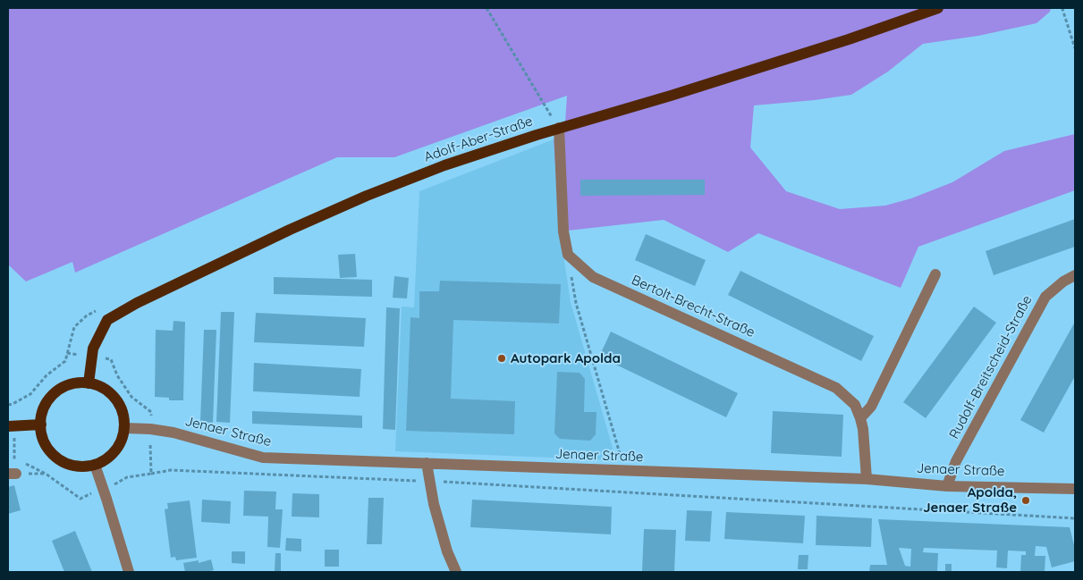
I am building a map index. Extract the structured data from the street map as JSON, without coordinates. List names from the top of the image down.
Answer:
{
  "streets": {
    "main road": ["Adolf-Aber-Straße"],
    "street": ["Bertolt-Brecht-Straße", "Rudolf-Breitscheid-Straße", "Jenaer Straße"]
  },
  "crossings": [
    ["Adolf-Aber-Straße", "Jenaer Straße"],
    ["Bertolt-Brecht-Straße", "Jenaer Straße"],
    ["Rudolf-Breitscheid-Straße", "Jenaer Straße"]
  ],
  "places": ["Autopark Apolda", "Apolda, Jenaer Straße"]
}
